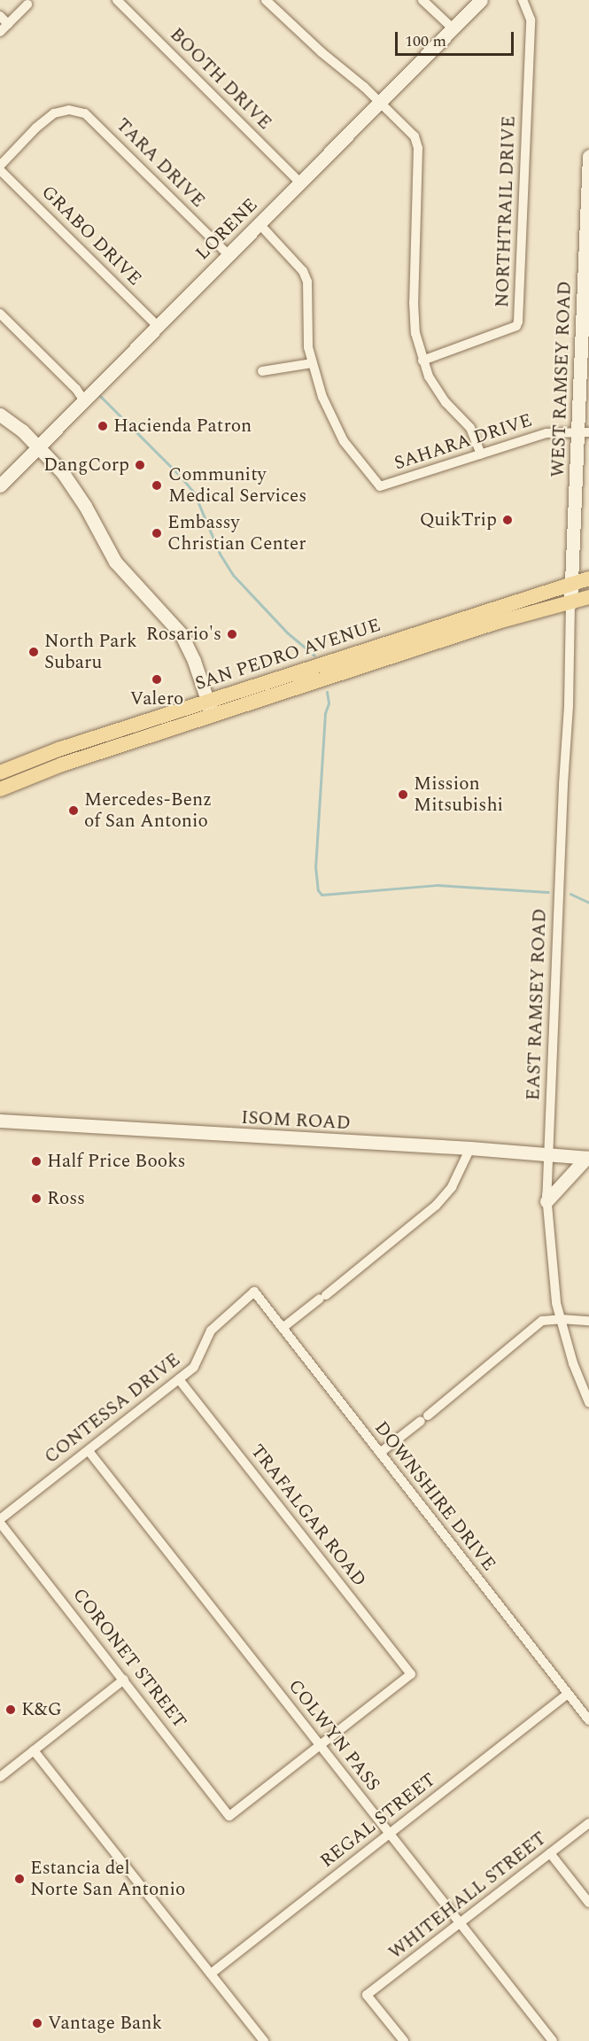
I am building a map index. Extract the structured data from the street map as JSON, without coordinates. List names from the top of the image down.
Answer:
{
  "streets": {
    "main road": ["SAN PEDRO AVENUE"],
    "street": [
      "BOOTH DRIVE",
      "TARA DRIVE",
      "NORTHTRAIL DRIVE",
      "LORENE",
      "GRABO DRIVE",
      "WEST RAMSEY ROAD",
      "SAHARA DRIVE",
      "EAST RAMSEY ROAD",
      "ISOM ROAD",
      "CONTESSA DRIVE",
      "DOWNSHIRE DRIVE",
      "TRAFALGAR ROAD",
      "CORONET STREET",
      "COLWYN PASS",
      "REGAL STREET",
      "WHITEHALL STREET"
    ]
  },
  "crossings": [
    ["BOOTH DRIVE", "LORENE"],
    ["TARA DRIVE", "LORENE"],
    ["TARA DRIVE", "GRABO DRIVE"],
    ["LORENE", "GRABO DRIVE"],
    ["WEST RAMSEY ROAD", "SAHARA DRIVE"],
    ["WEST RAMSEY ROAD", "SAN PEDRO AVENUE"],
    ["WEST RAMSEY ROAD", "EAST RAMSEY ROAD"],
    ["SAN PEDRO AVENUE", "EAST RAMSEY ROAD"],
    ["EAST RAMSEY ROAD", "ISOM ROAD"],
    ["CONTESSA DRIVE", "DOWNSHIRE DRIVE"],
    ["CONTESSA DRIVE", "TRAFALGAR ROAD"],
    ["CONTESSA DRIVE", "CORONET STREET"],
    ["CONTESSA DRIVE", "COLWYN PASS"],
    ["DOWNSHIRE DRIVE", "REGAL STREET"],
    ["TRAFALGAR ROAD", "CORONET STREET"],
    ["TRAFALGAR ROAD", "COLWYN PASS"],
    ["CORONET STREET", "COLWYN PASS"],
    ["COLWYN PASS", "REGAL STREET"],
    ["COLWYN PASS", "WHITEHALL STREET"]
  ],
  "places": [
    "Hacienda Patron",
    "DangCorp",
    "Community Medical Services",
    "QuikTrip",
    "Embassy Christian Center",
    "Rosario's",
    "North Park Subaru",
    "Valero",
    "Mission Mitsubishi",
    "Mercedes-Benz of San Antonio",
    "Half Price Books",
    "Ross",
    "K&G",
    "Estancia del Norte San Antonio",
    "Vantage Bank"
  ],
  "scale_bar": "100 m"
}
